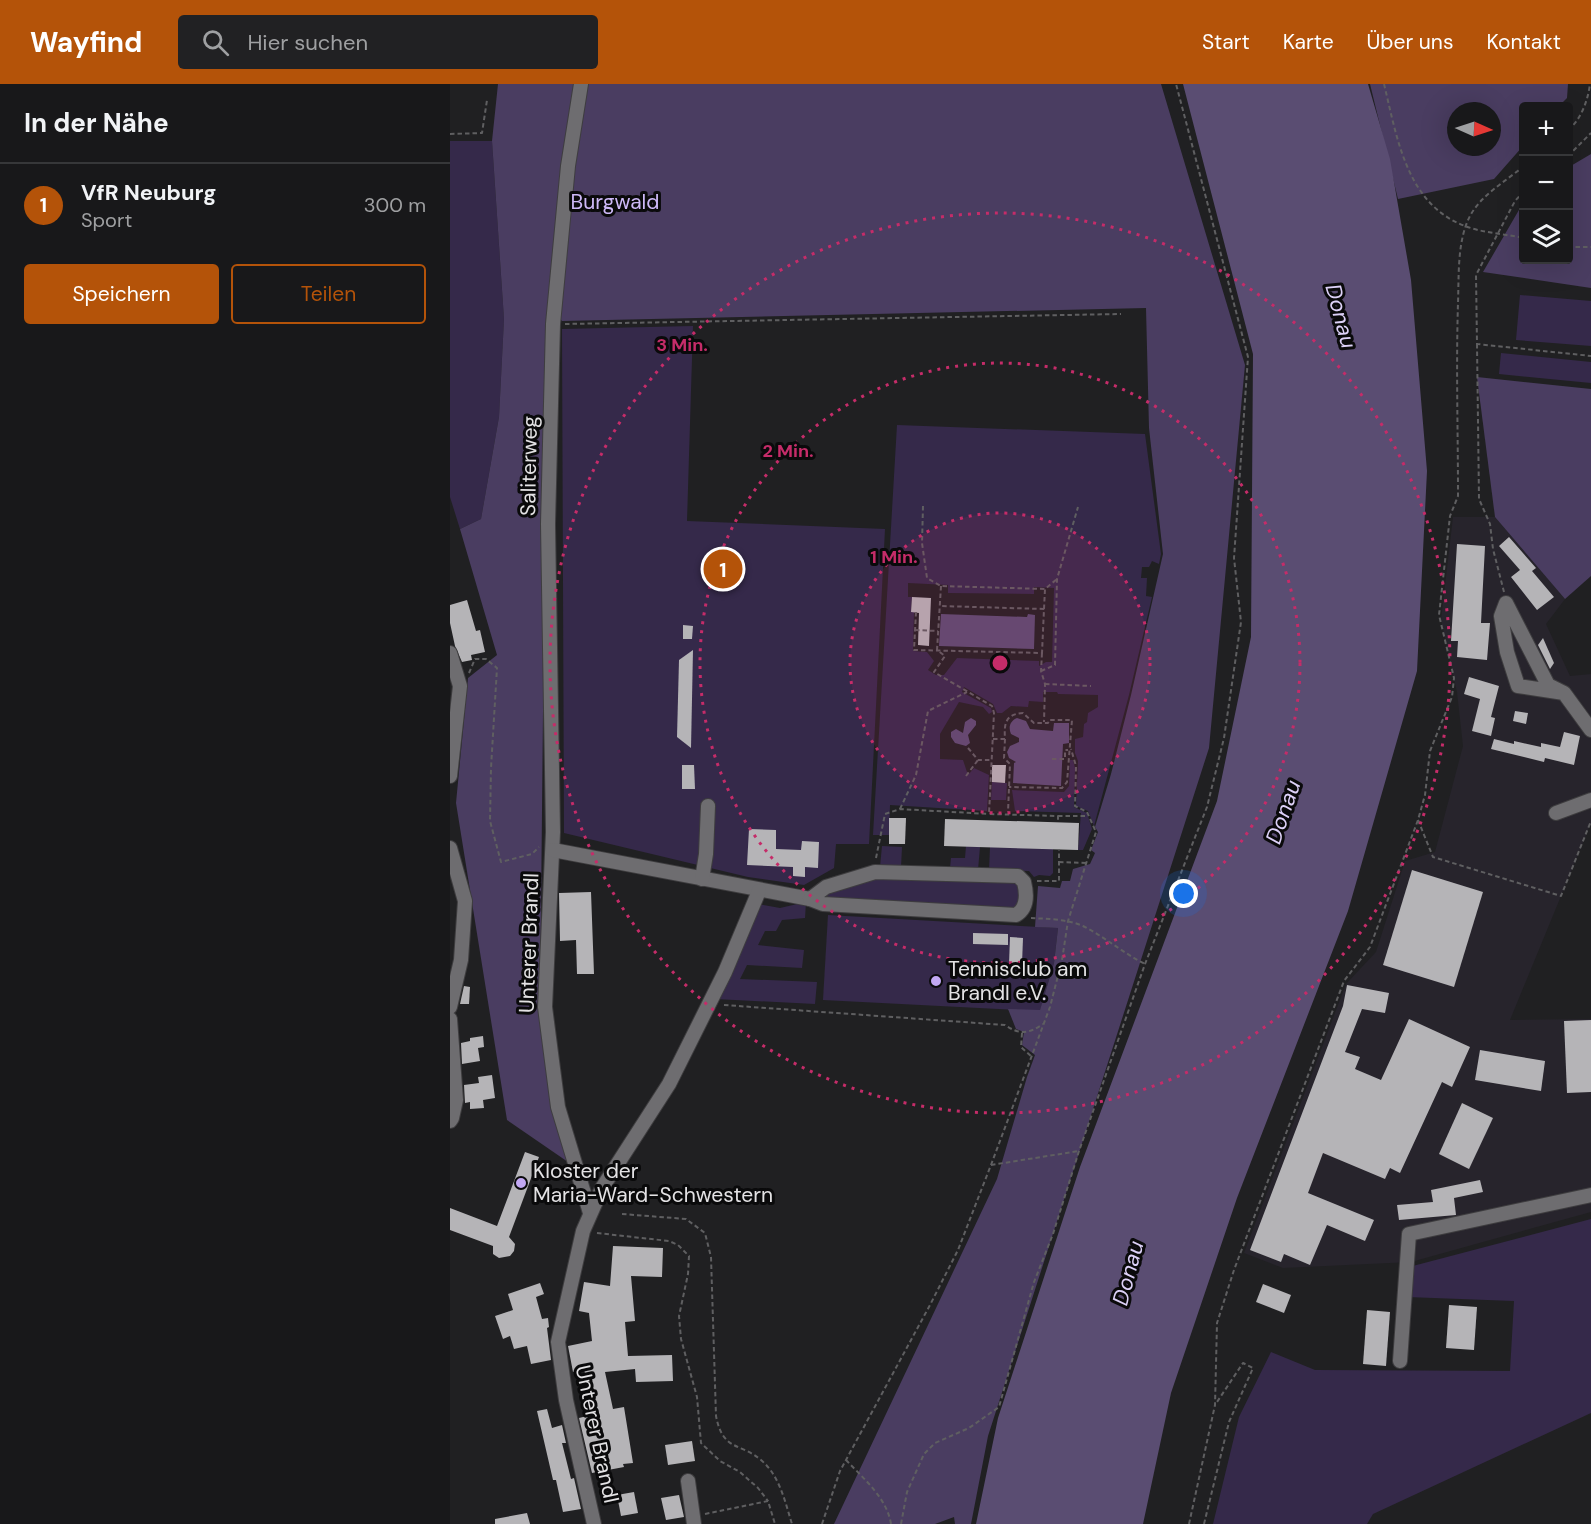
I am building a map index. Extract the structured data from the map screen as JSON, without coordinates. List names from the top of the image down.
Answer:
{
  "streets": {
    "street": ["Saliterweg", "Unterer Brandl"]
  },
  "crossings": [
    ["Saliterweg", "Unterer Brandl"]
  ],
  "water": ["Donau"],
  "parks": ["Burgwald"],
  "places": ["Tennisclub am Brandl e.V.", "Kloster der Maria-Ward-Schwestern"],
  "north": "right",
  "page": {
    "header": "Wayfind",
    "search": "Hier suchen",
    "nav": [
      "Start",
      "Karte",
      "Über uns",
      "Kontakt"
    ],
    "heading": "In der Nähe",
    "map_buttons": ["+", "−"],
    "list": [
      {
        "mark": "1",
        "name": "VfR Neuburg",
        "note": "Sport",
        "value": "300 m"
      }
    ],
    "buttons": ["Speichern", "Teilen"],
    "pins": "1"
  },
  "rings": ["3 Min.", "2 Min.", "1 Min."]
}
